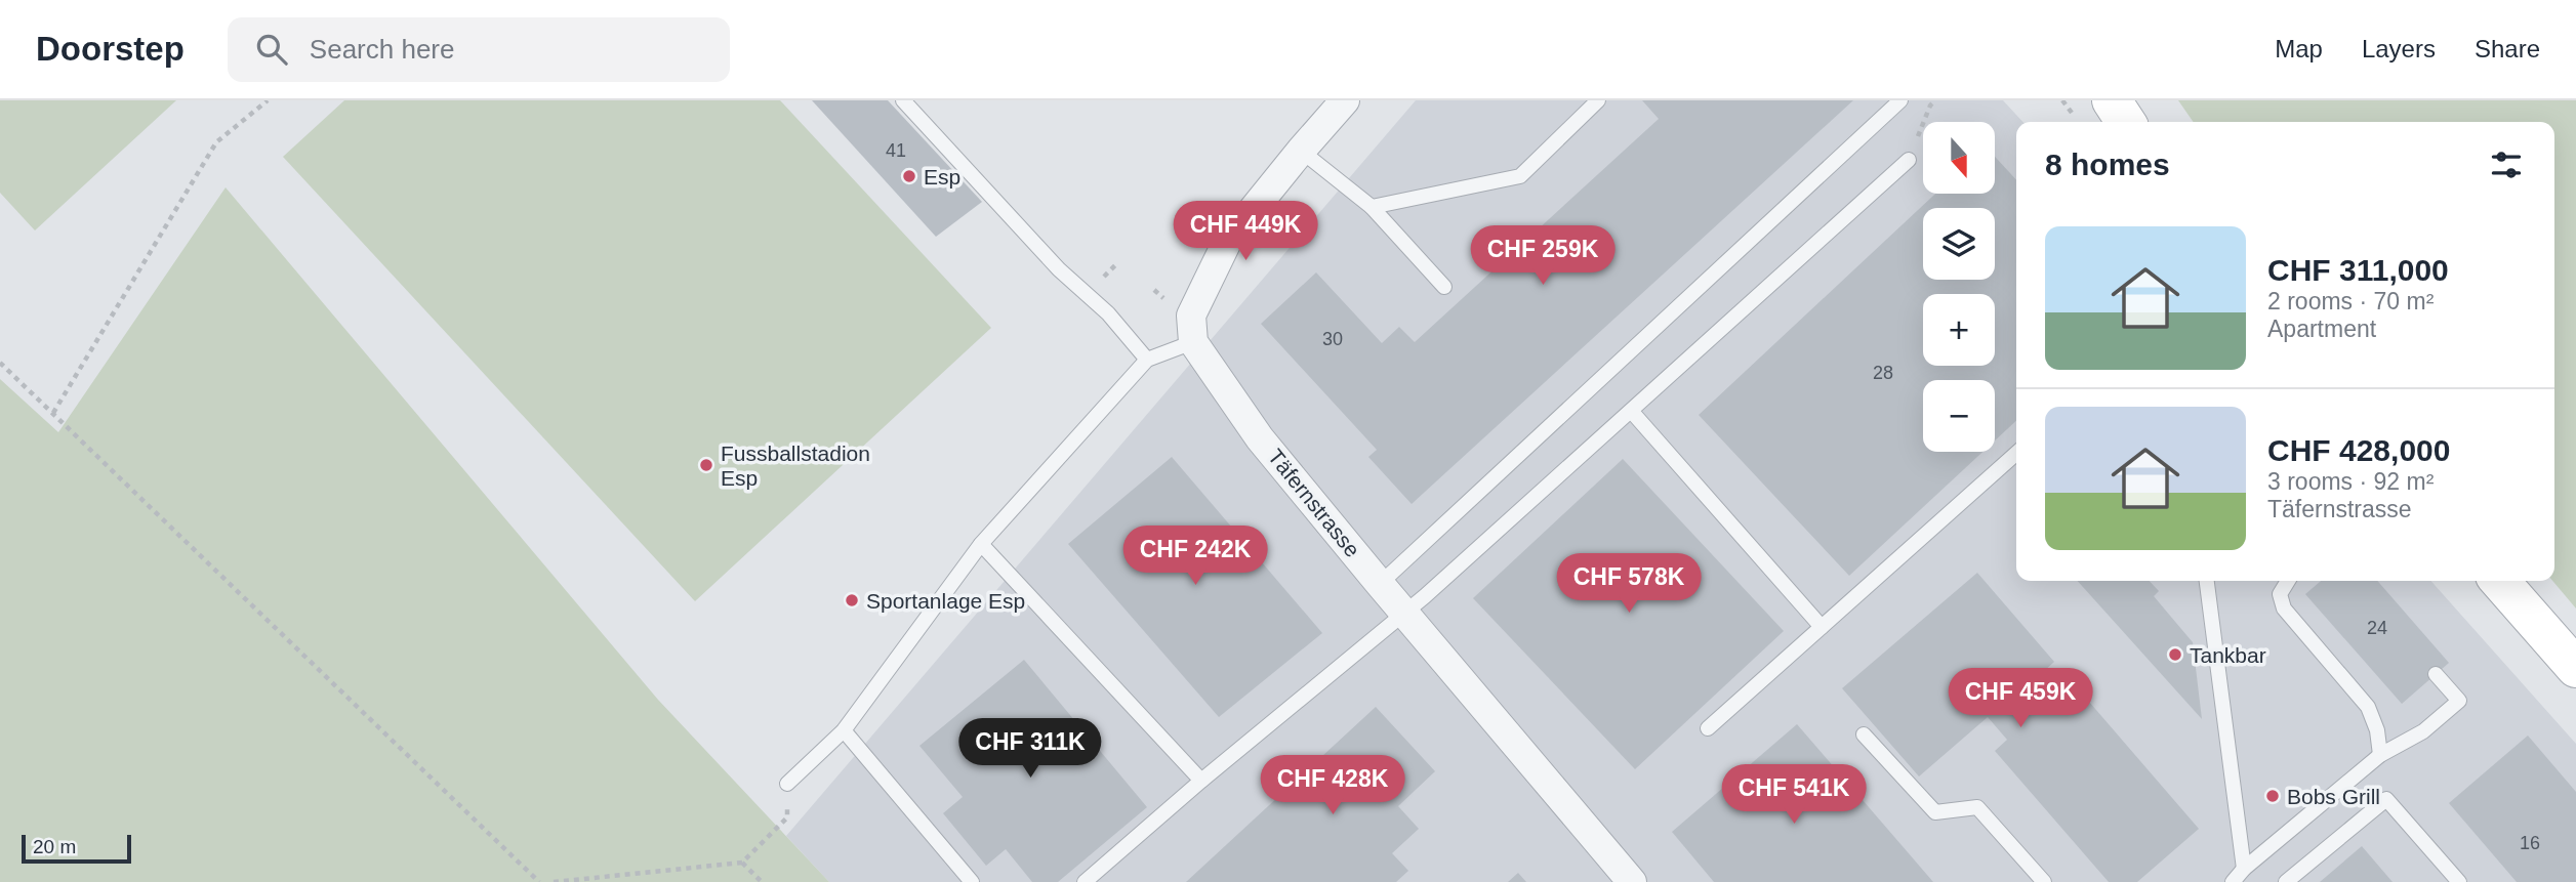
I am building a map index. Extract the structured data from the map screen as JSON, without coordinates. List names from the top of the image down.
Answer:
{
  "streets": {
    "street": ["Täfernstrasse"]
  },
  "places": [
    "Esp",
    "Fussballstadion Esp",
    "Sportanlage Esp",
    "Tankbar",
    "Bobs Grill"
  ],
  "house_numbers": [
    "41",
    "30",
    "28",
    "24",
    "16"
  ],
  "scale_bar": "20 m",
  "north": "bottom",
  "page": {
    "header": "Doorstep",
    "search": "Search here",
    "nav": ["Map", "Layers", "Share"],
    "map_buttons": ["+", "−"],
    "heading": "8 homes",
    "price": [
      "CHF 449K",
      "CHF 259K",
      "CHF 242K",
      "CHF 578K",
      "CHF 459K",
      "CHF 311K",
      "CHF 428K",
      "CHF 541K"
    ],
    "list": [
      {
        "name": "CHF 311,000",
        "note": "2 rooms · 70 m² · Apartment"
      },
      {
        "name": "CHF 428,000",
        "note": "3 rooms · 92 m² · Täfernstrasse"
      }
    ],
    "scale": "20 m"
  }
}
